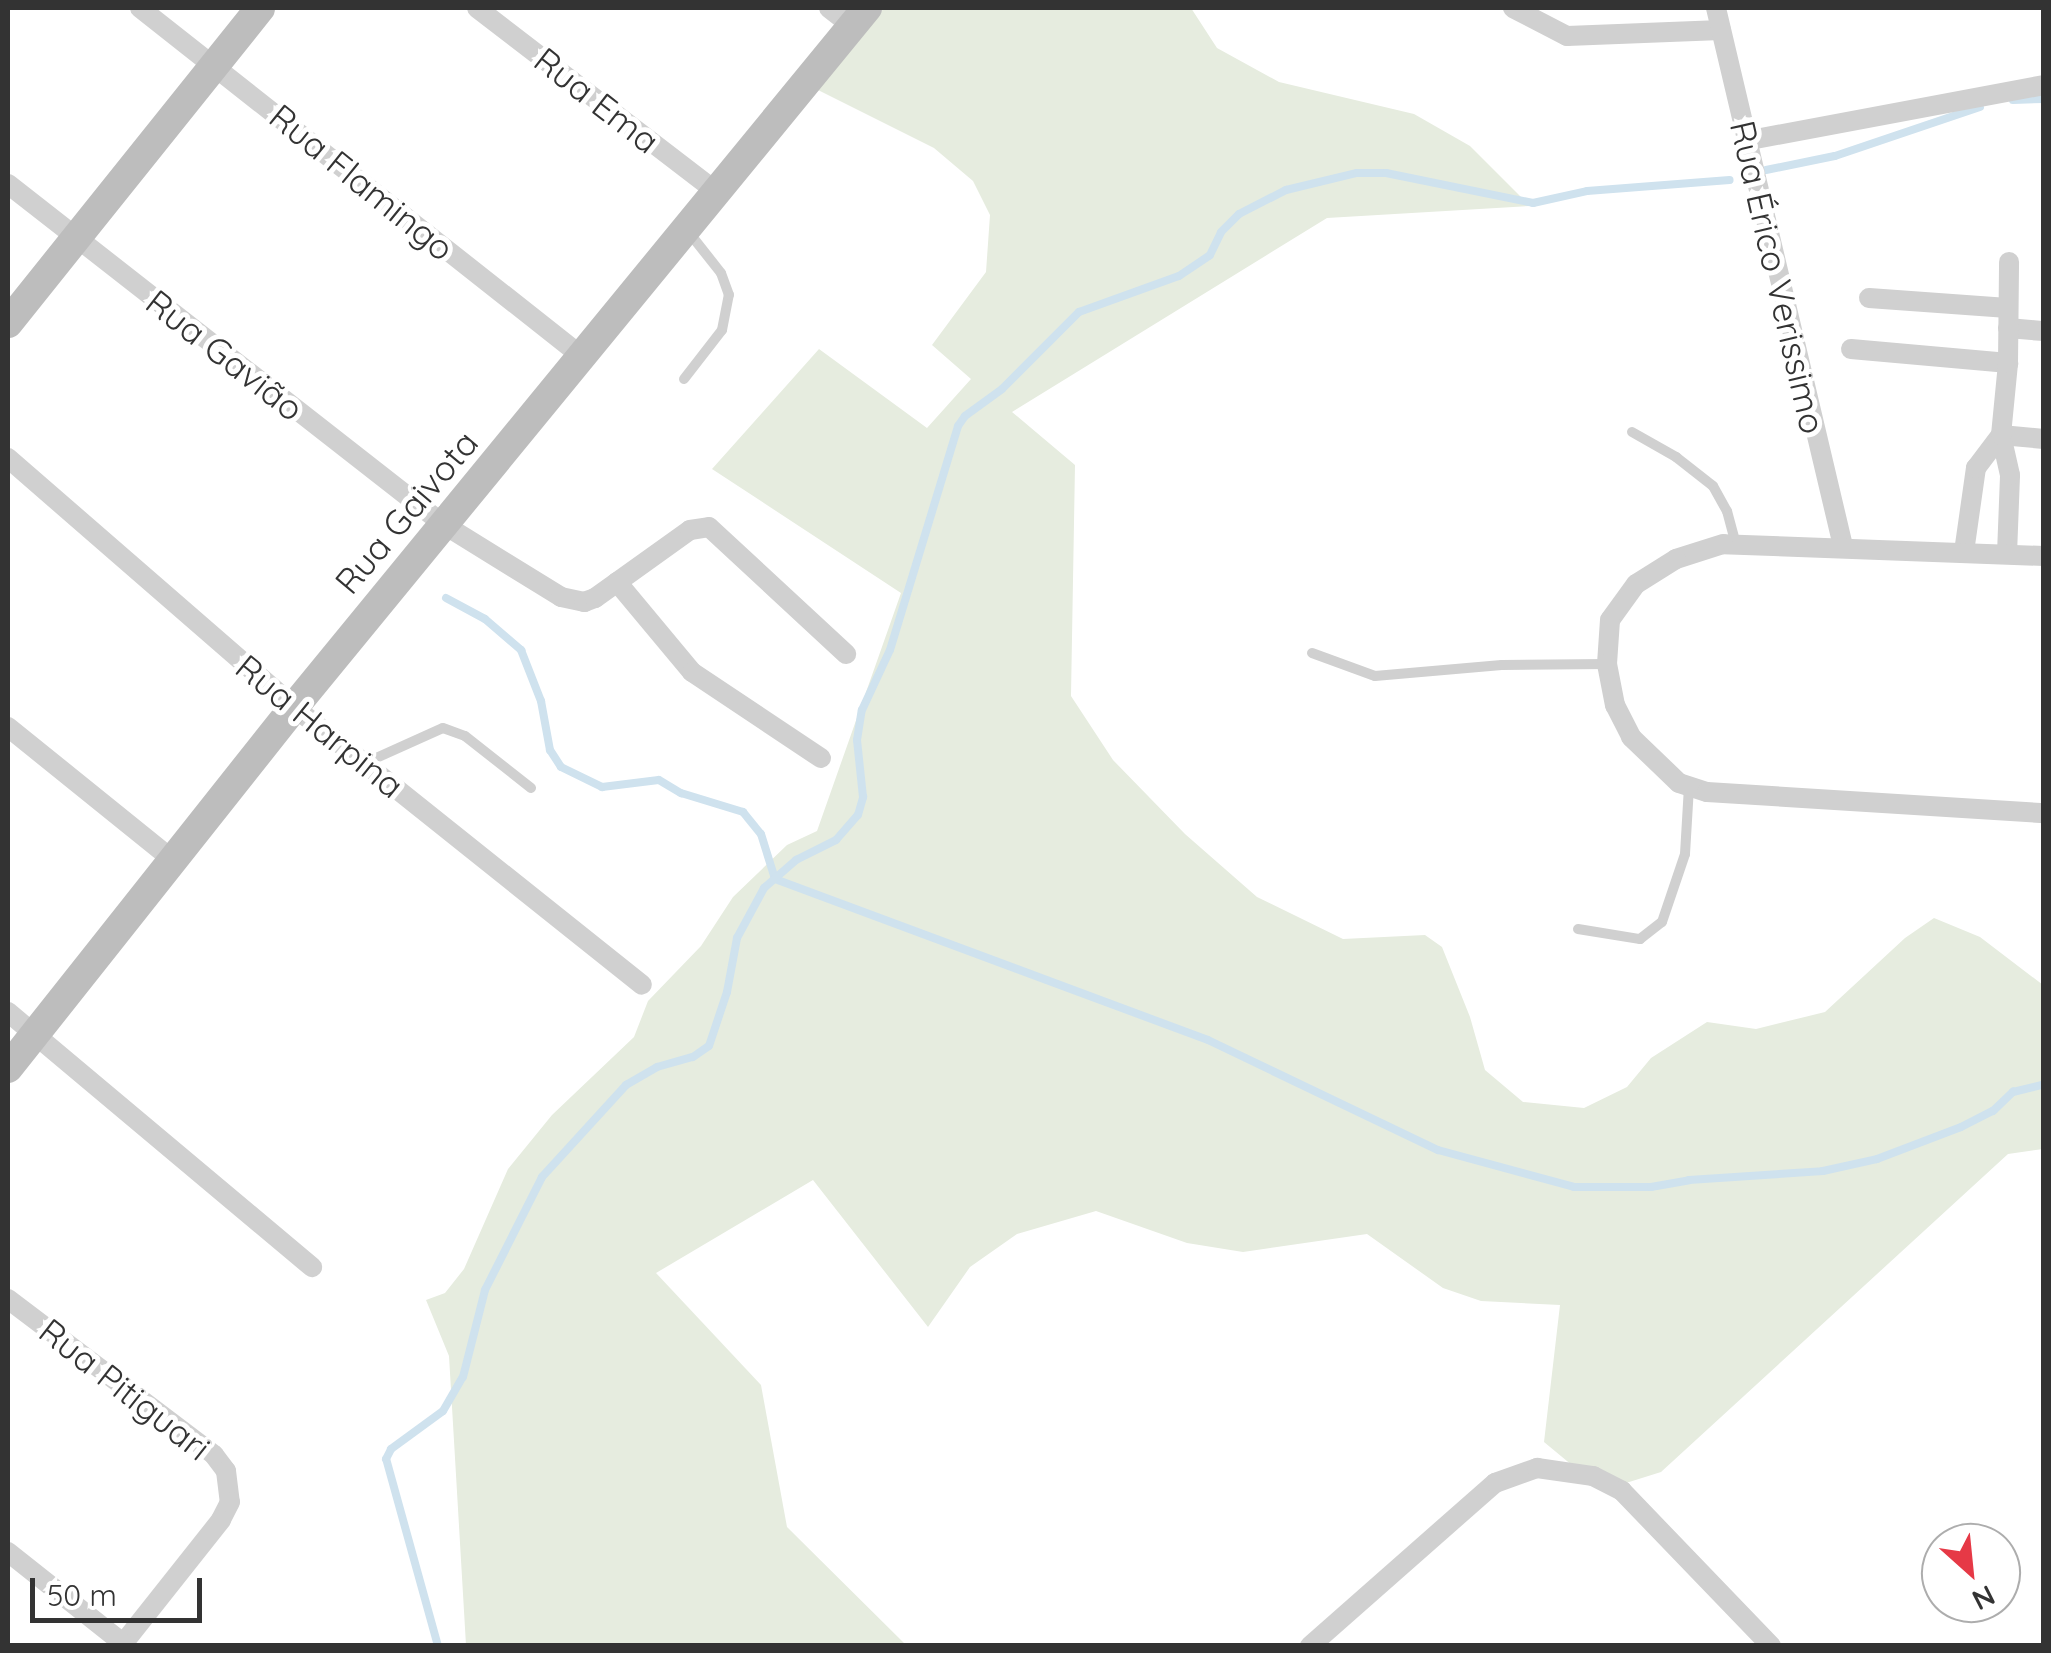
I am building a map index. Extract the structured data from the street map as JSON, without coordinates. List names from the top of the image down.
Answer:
{
  "streets": {
    "street": [
      "Rua Ema",
      "Rua Flamingo",
      "Rua Érico Verissimo",
      "Rua Gavião",
      "Rua Gaivota",
      "Rua Harpina",
      "Rua Pitiguari"
    ]
  },
  "crossings": [
    ["Rua Ema", "Rua Gaivota"],
    ["Rua Flamingo", "Rua Gaivota"],
    ["Rua Gavião", "Rua Gaivota"],
    ["Rua Gaivota", "Rua Harpina"]
  ],
  "scale_bar": "50 m",
  "north": "bottom right"
}
